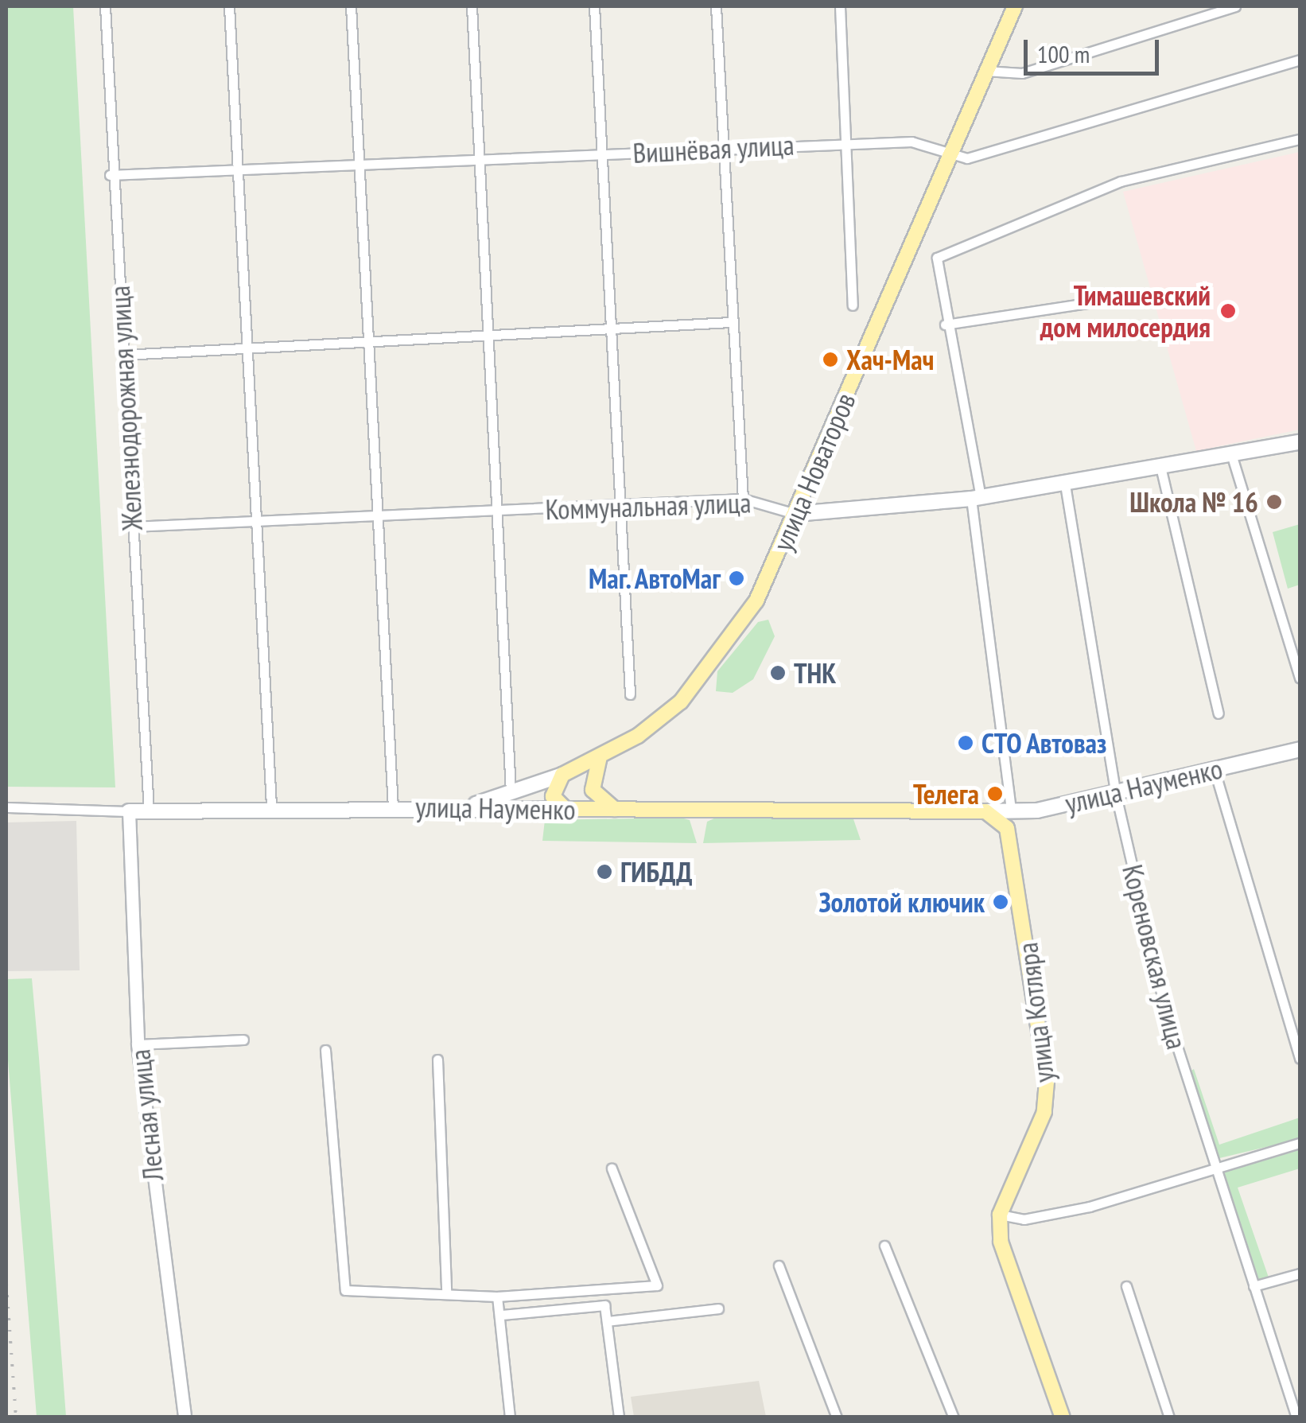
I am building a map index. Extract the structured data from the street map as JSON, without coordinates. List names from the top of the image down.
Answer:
{
  "streets": {
    "main road": [
      "улица Новаторов",
      "Коммунальная улица",
      "улица Науменко",
      "улица Котляра"
    ],
    "street": [
      "Вишнёвая улица",
      "Железнодорожная улица",
      "Кореновская улица",
      "Лесная улица"
    ]
  },
  "crossings": [
    ["Вишнёвая улица", "Железнодорожная улица"],
    ["Вишнёвая улица", "улица Новаторов"],
    ["Железнодорожная улица", "Коммунальная улица"],
    ["Железнодорожная улица", "улица Науменко"],
    ["улица Новаторов", "Коммунальная улица"],
    ["улица Новаторов", "улица Науменко"],
    ["Коммунальная улица", "Кореновская улица"],
    ["улица Науменко", "Кореновская улица"],
    ["улица Науменко", "улица Котляра"],
    ["улица Науменко", "Лесная улица"]
  ],
  "places": [
    "Тимашевский дом милосердия",
    "Хач-Мач",
    "Школа № 16",
    "Маг. АвтоМаг",
    "ТНК",
    "СТО Автоваз",
    "Телега",
    "ГИБДД",
    "Золотой ключик"
  ],
  "scale_bar": "100 m"
}
